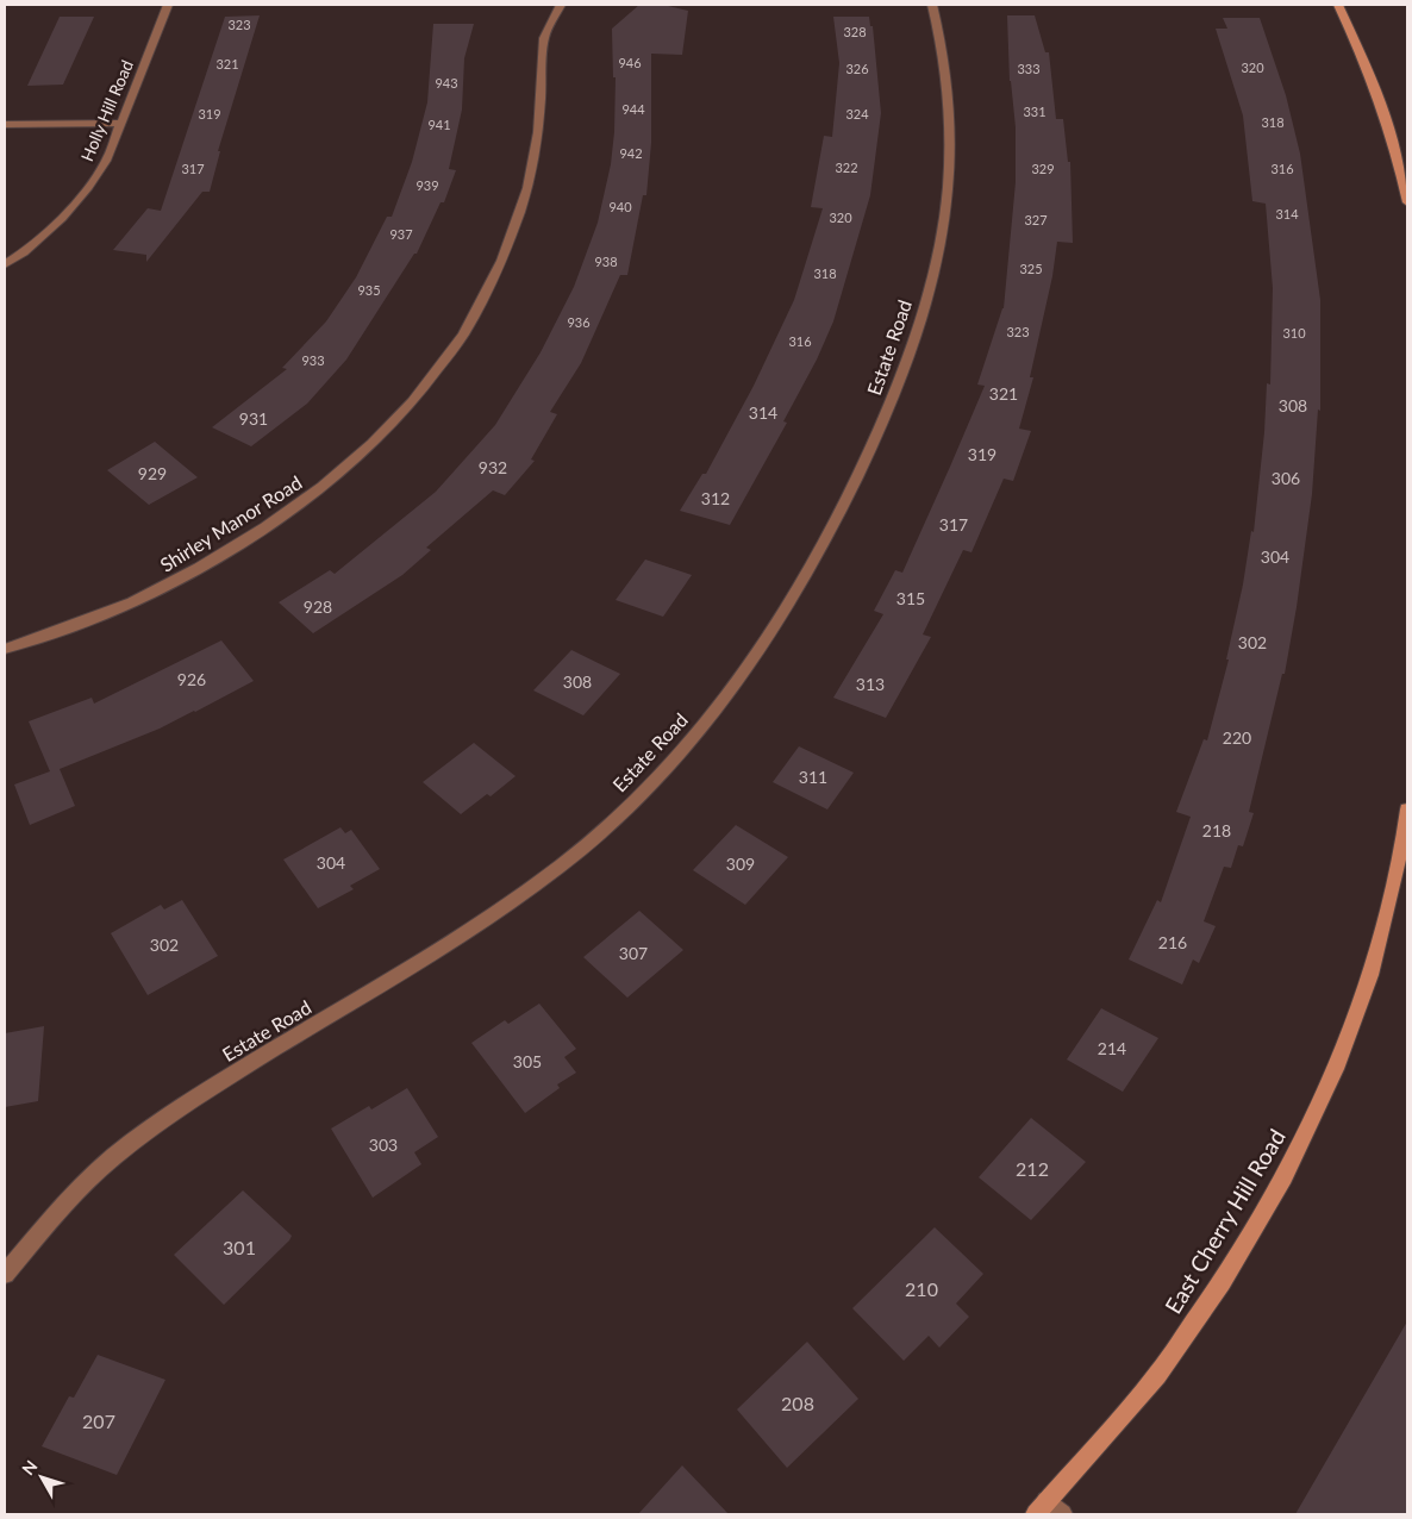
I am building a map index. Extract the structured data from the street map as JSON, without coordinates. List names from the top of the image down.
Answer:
{
  "streets": {
    "main road": ["East Cherry Hill Road"],
    "street": ["Holly Hill Road", "Estate Road", "Shirley Manor Road"]
  },
  "house_numbers": [
    "323",
    "328",
    "946",
    "321",
    "320",
    "326",
    "333",
    "943",
    "944",
    "331",
    "319",
    "324",
    "318",
    "941",
    "942",
    "322",
    "317",
    "329",
    "316",
    "939",
    "940",
    "314",
    "320",
    "327",
    "937",
    "938",
    "325",
    "318",
    "935",
    "936",
    "323",
    "310",
    "316",
    "933",
    "321",
    "308",
    "314",
    "931",
    "319",
    "932",
    "929",
    "306",
    "312",
    "317",
    "304",
    "315",
    "928",
    "302",
    "926",
    "308",
    "313",
    "220",
    "311",
    "218",
    "304",
    "309",
    "216",
    "302",
    "307",
    "214",
    "305",
    "303",
    "212",
    "301",
    "210",
    "208",
    "207"
  ],
  "north": "top left"
}
